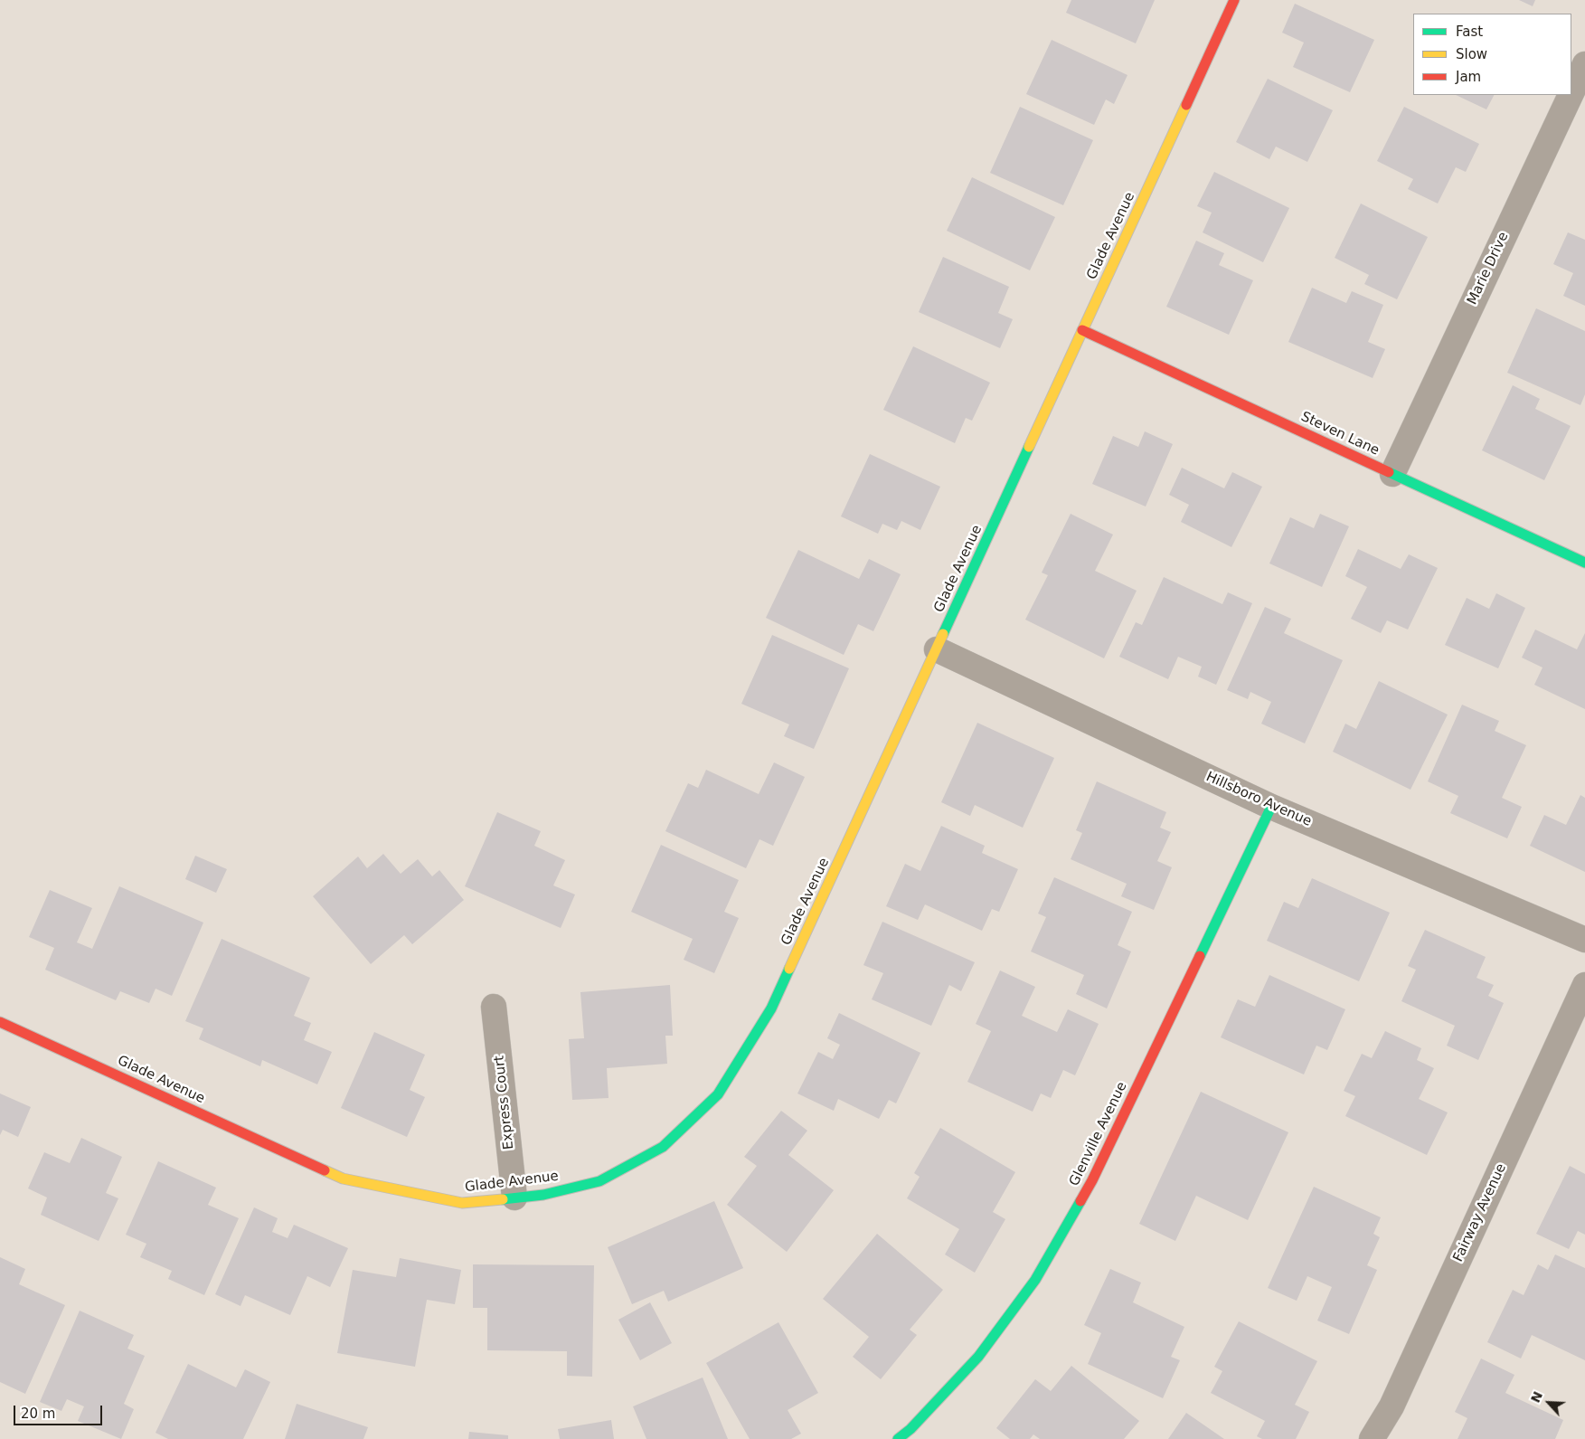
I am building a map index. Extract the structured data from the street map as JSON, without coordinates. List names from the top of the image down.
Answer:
{
  "streets": {
    "street": [
      "Glade Avenue",
      "Marie Drive",
      "Steven Lane",
      "Hillsboro Avenue",
      "Express Court",
      "Glenville Avenue",
      "Fairway Avenue"
    ]
  },
  "crossings": [
    ["Glade Avenue", "Steven Lane"],
    ["Glade Avenue", "Hillsboro Avenue"],
    ["Glade Avenue", "Express Court"],
    ["Marie Drive", "Steven Lane"],
    ["Hillsboro Avenue", "Glenville Avenue"]
  ],
  "legend": ["Fast", "Slow", "Jam"],
  "scale_bar": "20 m",
  "north": "top left"
}
